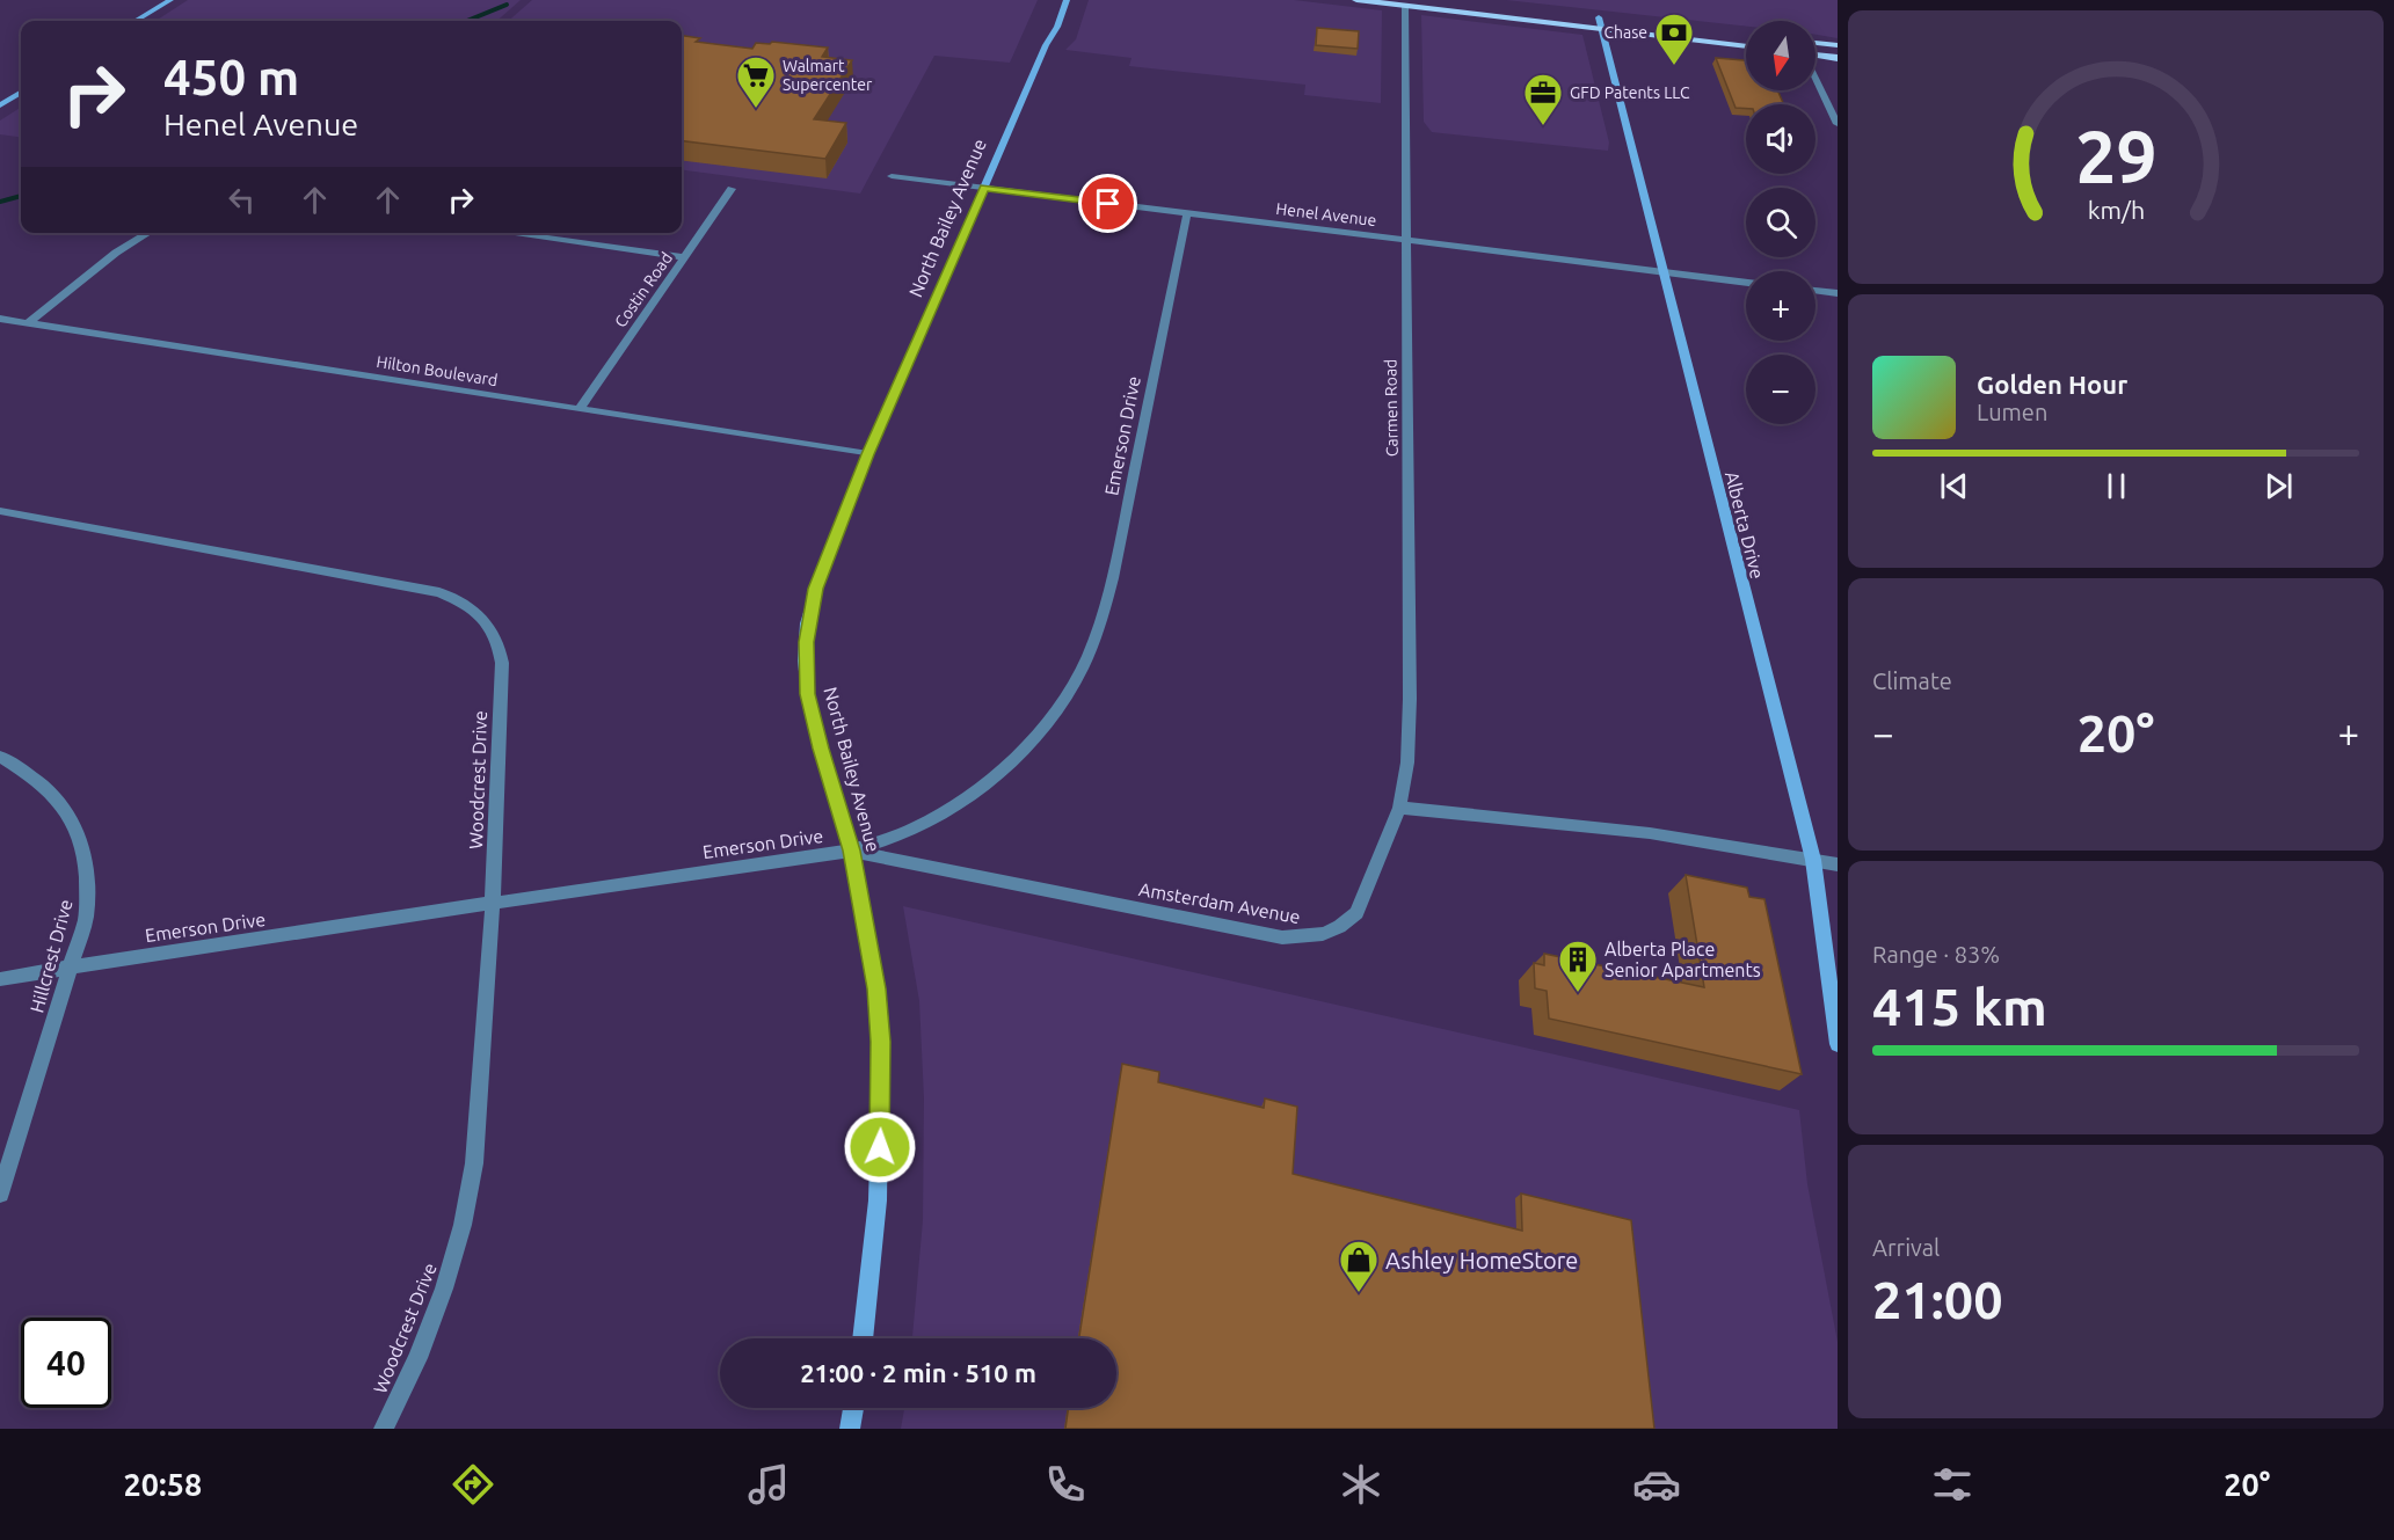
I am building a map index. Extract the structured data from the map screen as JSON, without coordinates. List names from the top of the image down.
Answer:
{
  "streets": {
    "street": [
      "Henel Avenue",
      "North Bailey Avenue",
      "Costin Road",
      "Hilton Boulevard",
      "Carmen Road",
      "Emerson Drive",
      "Alberta Drive",
      "Woodcrest Drive",
      "Amsterdam Avenue",
      "Hillcrest Drive"
    ]
  },
  "crossings": [
    ["Henel Avenue", "North Bailey Avenue"],
    ["Henel Avenue", "Carmen Road"],
    ["Henel Avenue", "Emerson Drive"],
    ["Henel Avenue", "Alberta Drive"],
    ["North Bailey Avenue", "Hilton Boulevard"],
    ["North Bailey Avenue", "Emerson Drive"],
    ["North Bailey Avenue", "Amsterdam Avenue"],
    ["Costin Road", "Hilton Boulevard"],
    ["Carmen Road", "Amsterdam Avenue"],
    ["Emerson Drive", "Woodcrest Drive"],
    ["Emerson Drive", "Amsterdam Avenue"],
    ["Emerson Drive", "Hillcrest Drive"]
  ],
  "places": {
    "bank": ["Chase"],
    "supermarket": ["Walmart Supercenter"],
    "office": ["GFD Patents LLC"],
    "building": ["Alberta Place Senior Apartments"],
    "shop": ["Ashley HomeStore"]
  },
  "north": "bottom",
  "page": {
    "map_buttons": ["+", "−"],
    "turn": ["450 m", "Henel Avenue"],
    "song": ["Golden Hour", "Lumen"],
    "tile": [
      "Climate",
      ["Range · 83%", "415 km"],
      ["Arrival", "21:00"]
    ],
    "heat": ["−", "20°", "+"],
    "limit": "40",
    "trip": "21:00 · 2 min · 510 m",
    "tabs": ["20:58", "20°"],
    "gauge": ["29", "km/h"]
  }
}
